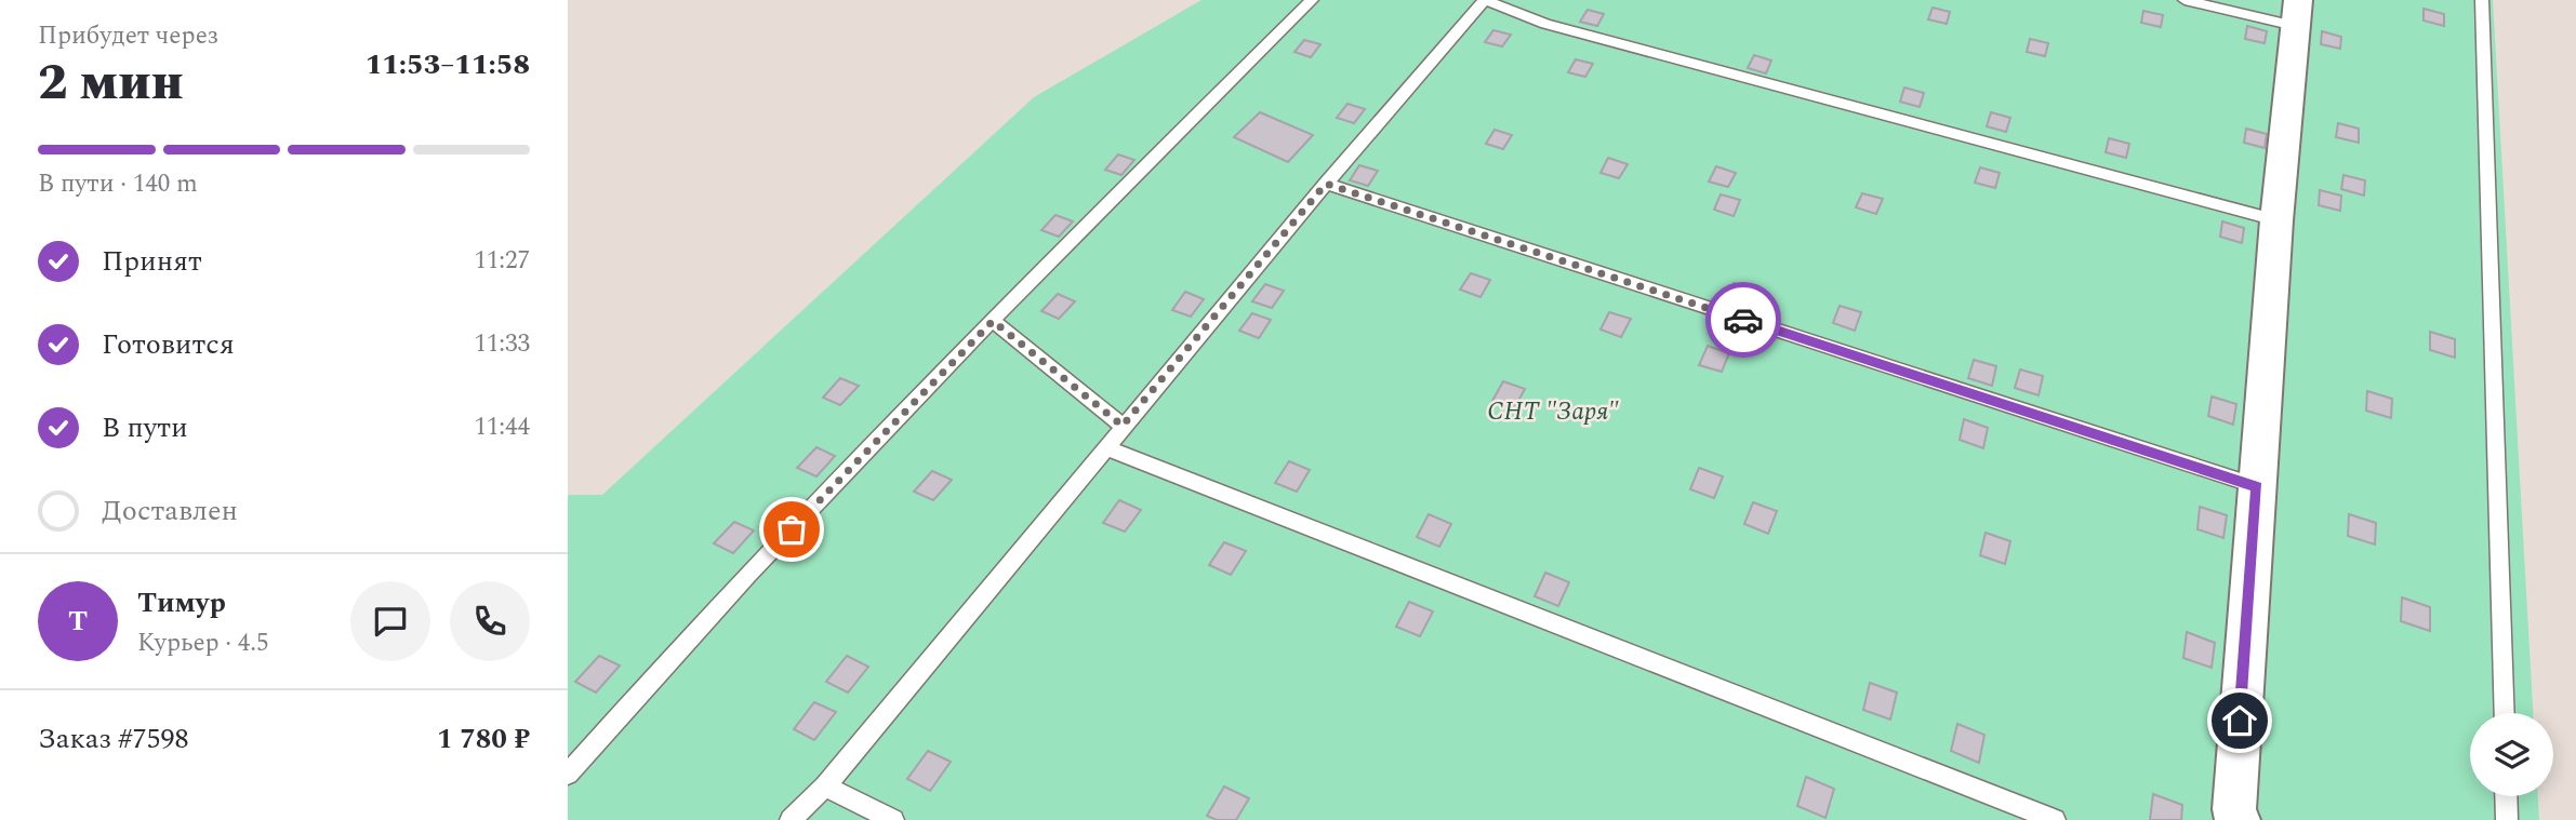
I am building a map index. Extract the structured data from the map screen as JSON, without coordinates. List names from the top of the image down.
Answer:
{
  "parks": ["СНТ \"Заря\""],
  "page": {
    "heading": ["2 мин", "Прибудет через", "11:53–11:58"],
    "panel": [
      "Тимур",
      "Курьер · 4.5",
      "Заказ #7598",
      "1 780 ₽"
    ],
    "bar": "В пути · 140 m",
    "list": [
      ["Принят", "11:27"],
      ["Готовится", "11:33"],
      ["В пути", "11:44"],
      "Доставлен"
    ],
    "round": "Т"
  }
}
